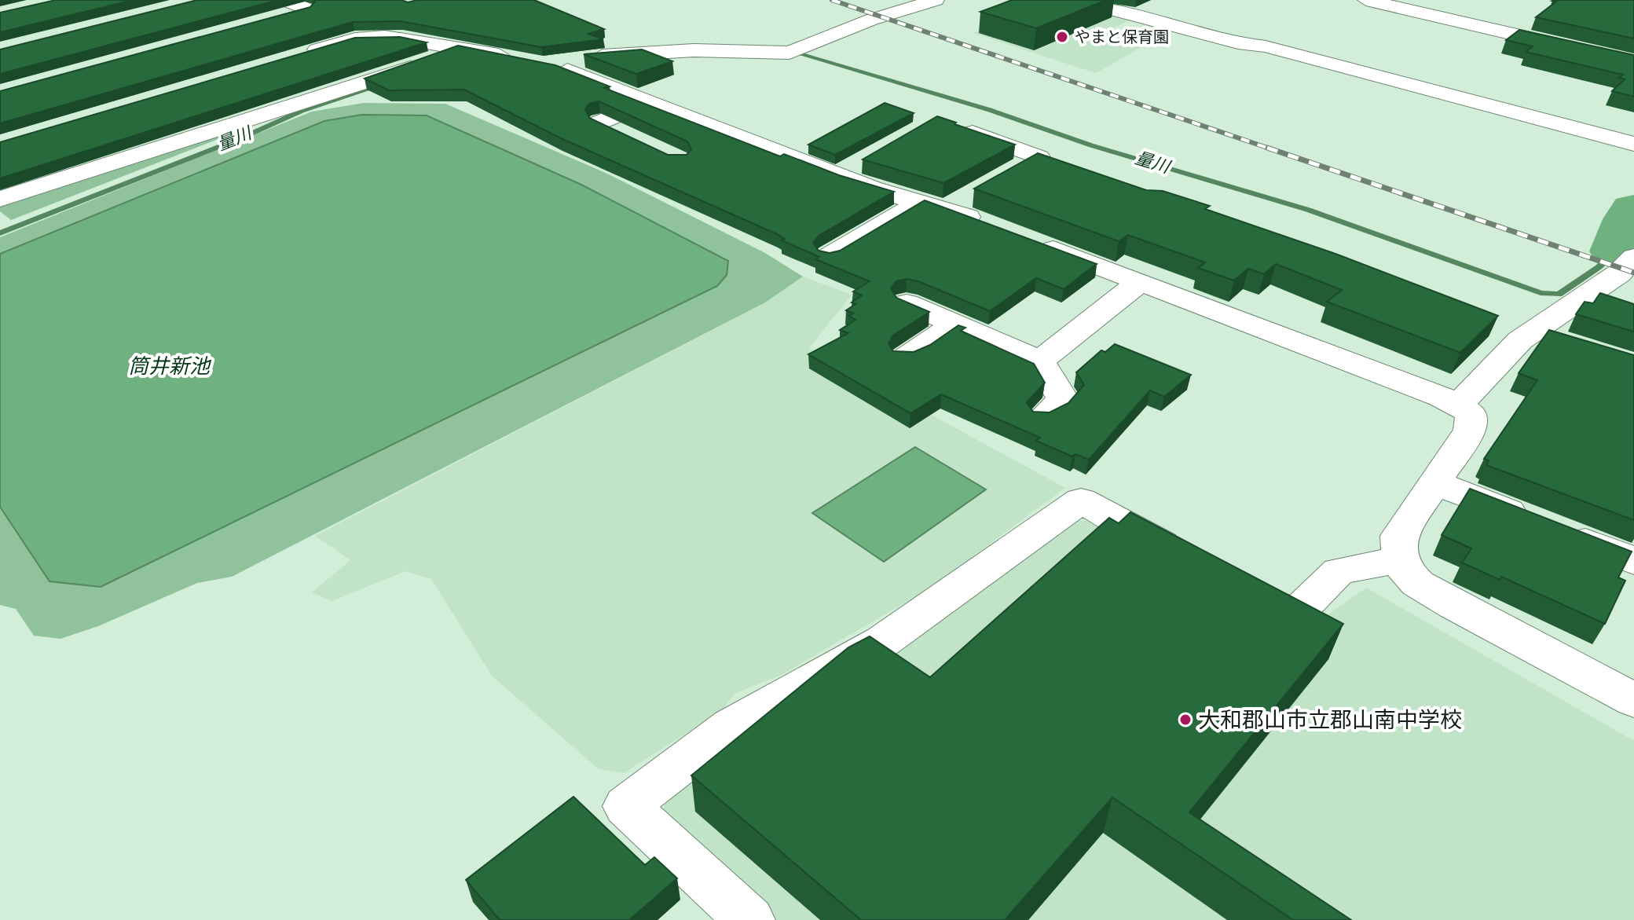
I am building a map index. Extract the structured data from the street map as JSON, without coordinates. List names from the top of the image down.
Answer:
{
  "water": ["量川", "筒井新池"],
  "places": ["やまと保育園", "大和郡山市立郡山南中学校"]
}
